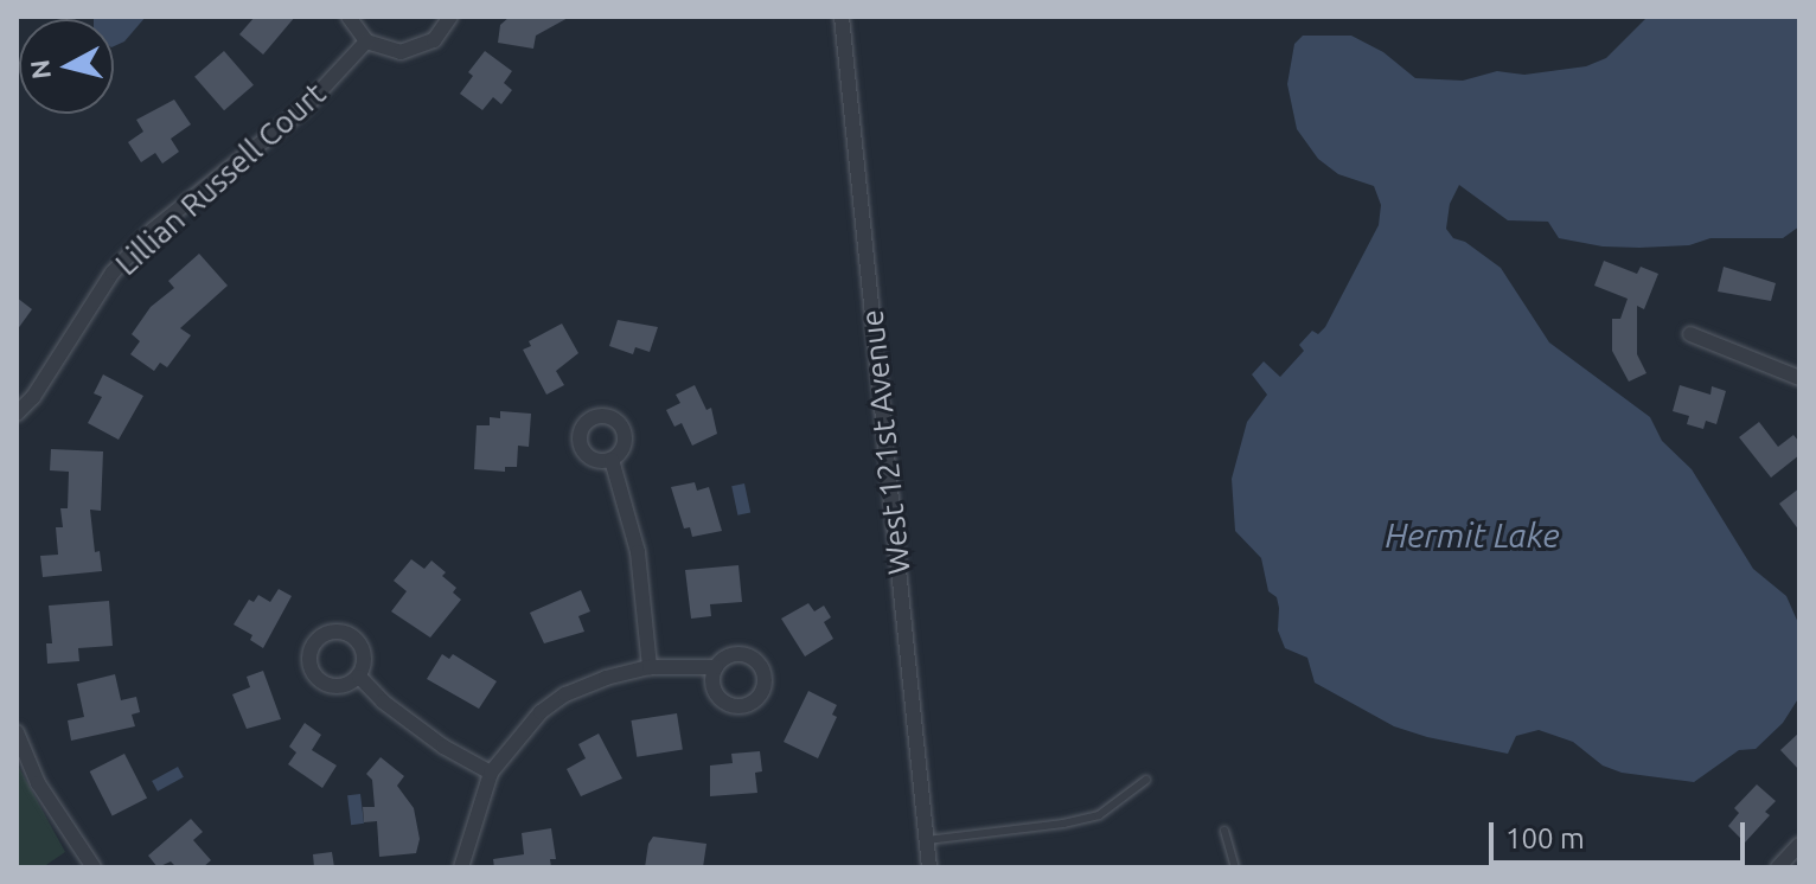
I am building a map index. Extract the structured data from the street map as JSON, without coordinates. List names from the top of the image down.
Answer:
{
  "streets": {
    "street": ["Lillian Russell Court", "West 121st Avenue"]
  },
  "water": ["Hermit Lake"],
  "scale_bar": "100 m",
  "north": "left"
}
